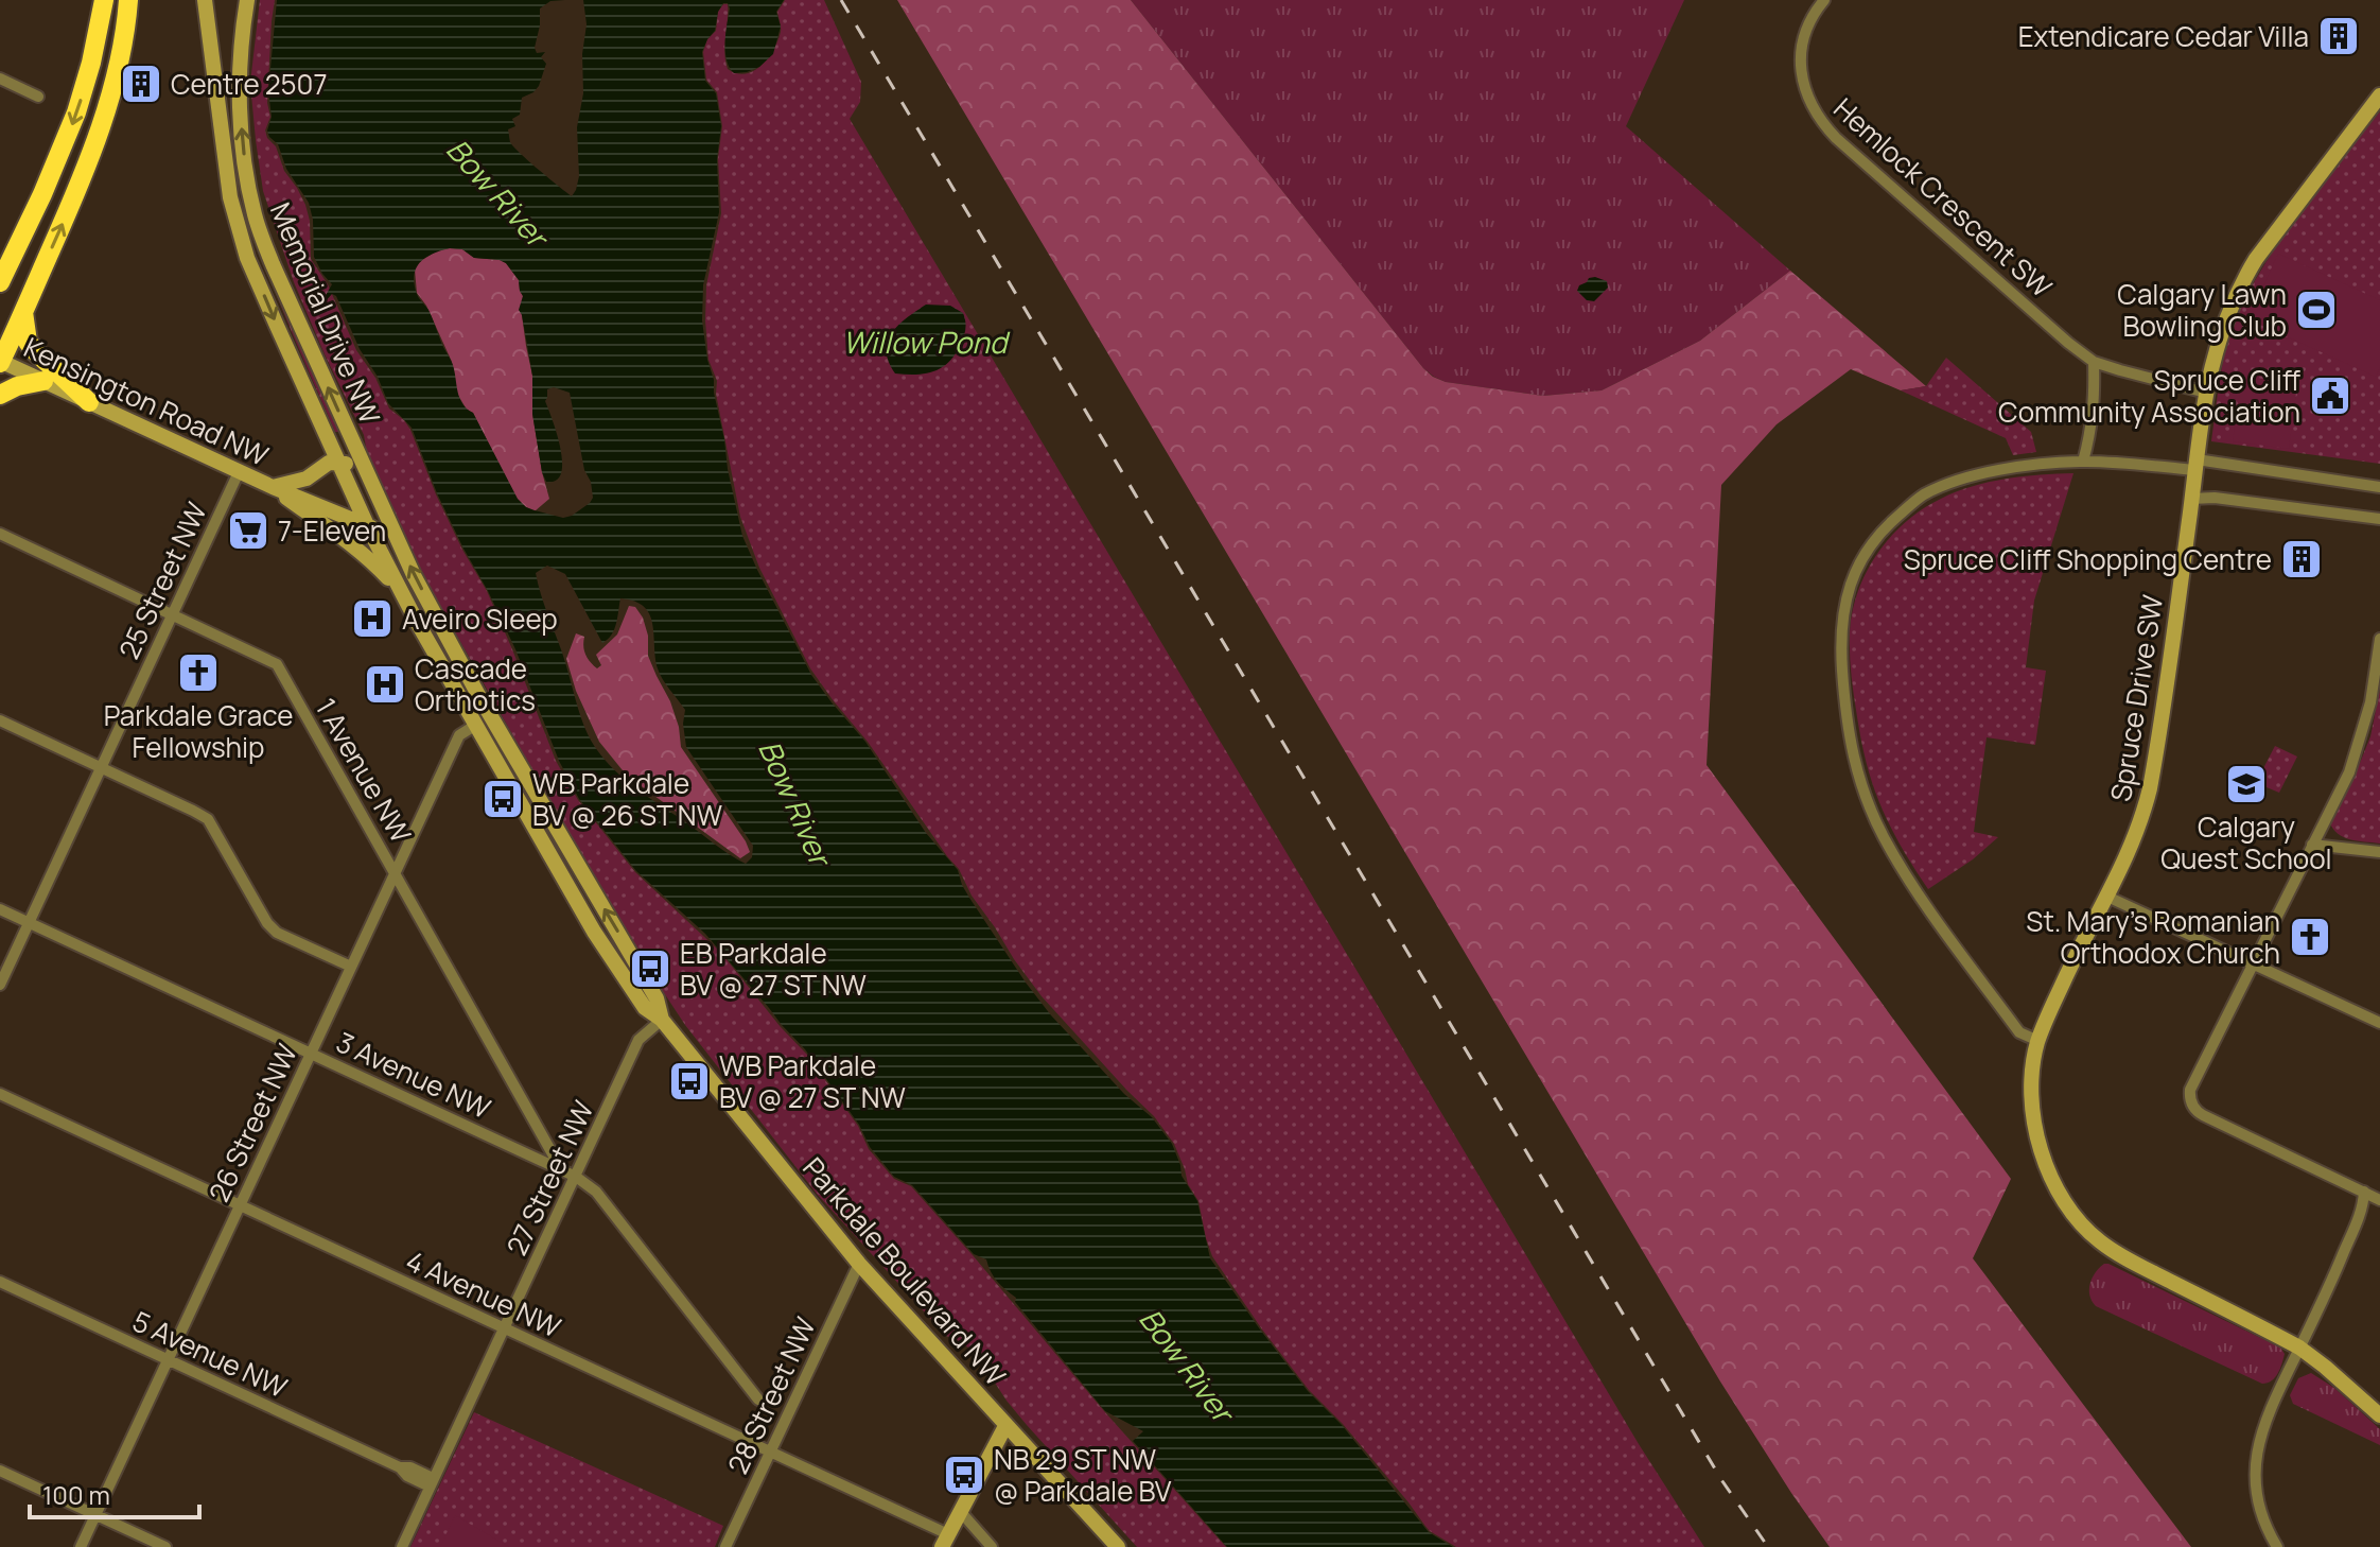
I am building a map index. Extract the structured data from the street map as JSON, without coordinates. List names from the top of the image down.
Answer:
{
  "streets": {
    "main road": [
      "Memorial Drive NW",
      "Kensington Road NW",
      "Spruce Drive SW",
      "Parkdale Boulevard NW"
    ],
    "street": [
      "Hemlock Crescent SW",
      "25 Street NW",
      "1 Avenue NW",
      "3 Avenue NW",
      "26 Street NW",
      "27 Street NW",
      "4 Avenue NW",
      "5 Avenue NW",
      "28 Street NW"
    ]
  },
  "crossings": [
    ["Hemlock Crescent SW", "Spruce Drive SW"],
    ["Memorial Drive NW", "Kensington Road NW"],
    ["Memorial Drive NW", "Parkdale Boulevard NW"],
    ["Kensington Road NW", "25 Street NW"],
    ["Kensington Road NW", "Parkdale Boulevard NW"],
    ["25 Street NW", "1 Avenue NW"],
    ["25 Street NW", "3 Avenue NW"],
    ["1 Avenue NW", "3 Avenue NW"],
    ["1 Avenue NW", "26 Street NW"],
    ["3 Avenue NW", "26 Street NW"],
    ["3 Avenue NW", "27 Street NW"],
    ["26 Street NW", "Parkdale Boulevard NW"],
    ["26 Street NW", "4 Avenue NW"],
    ["26 Street NW", "5 Avenue NW"],
    ["27 Street NW", "Parkdale Boulevard NW"],
    ["27 Street NW", "4 Avenue NW"],
    ["27 Street NW", "5 Avenue NW"],
    ["Parkdale Boulevard NW", "28 Street NW"],
    ["4 Avenue NW", "28 Street NW"]
  ],
  "water": ["Bow River", "Willow Pond"],
  "places": {
    "building": ["Extendicare Cedar Villa", "Centre 2507", "Spruce Cliff Shopping Centre"],
    "sports": ["Calgary Lawn Bowling Club"],
    "public building": ["Spruce Cliff Community Association"],
    "supermarket": ["7-Eleven"],
    "hospital": ["Aveiro Sleep", "Cascade Orthotics"],
    "church": ["Parkdale Grace Fellowship", "St. Mary's Romanian Orthodox Church"],
    "school or university": ["Calgary Quest School"],
    "bus stop": [
      "WB Parkdale BV @ 26 ST NW",
      "EB Parkdale BV @ 27 ST NW",
      "WB Parkdale BV @ 27 ST NW",
      "NB 29 ST NW @ Parkdale BV"
    ]
  },
  "scale_bar": "100 m"
}
